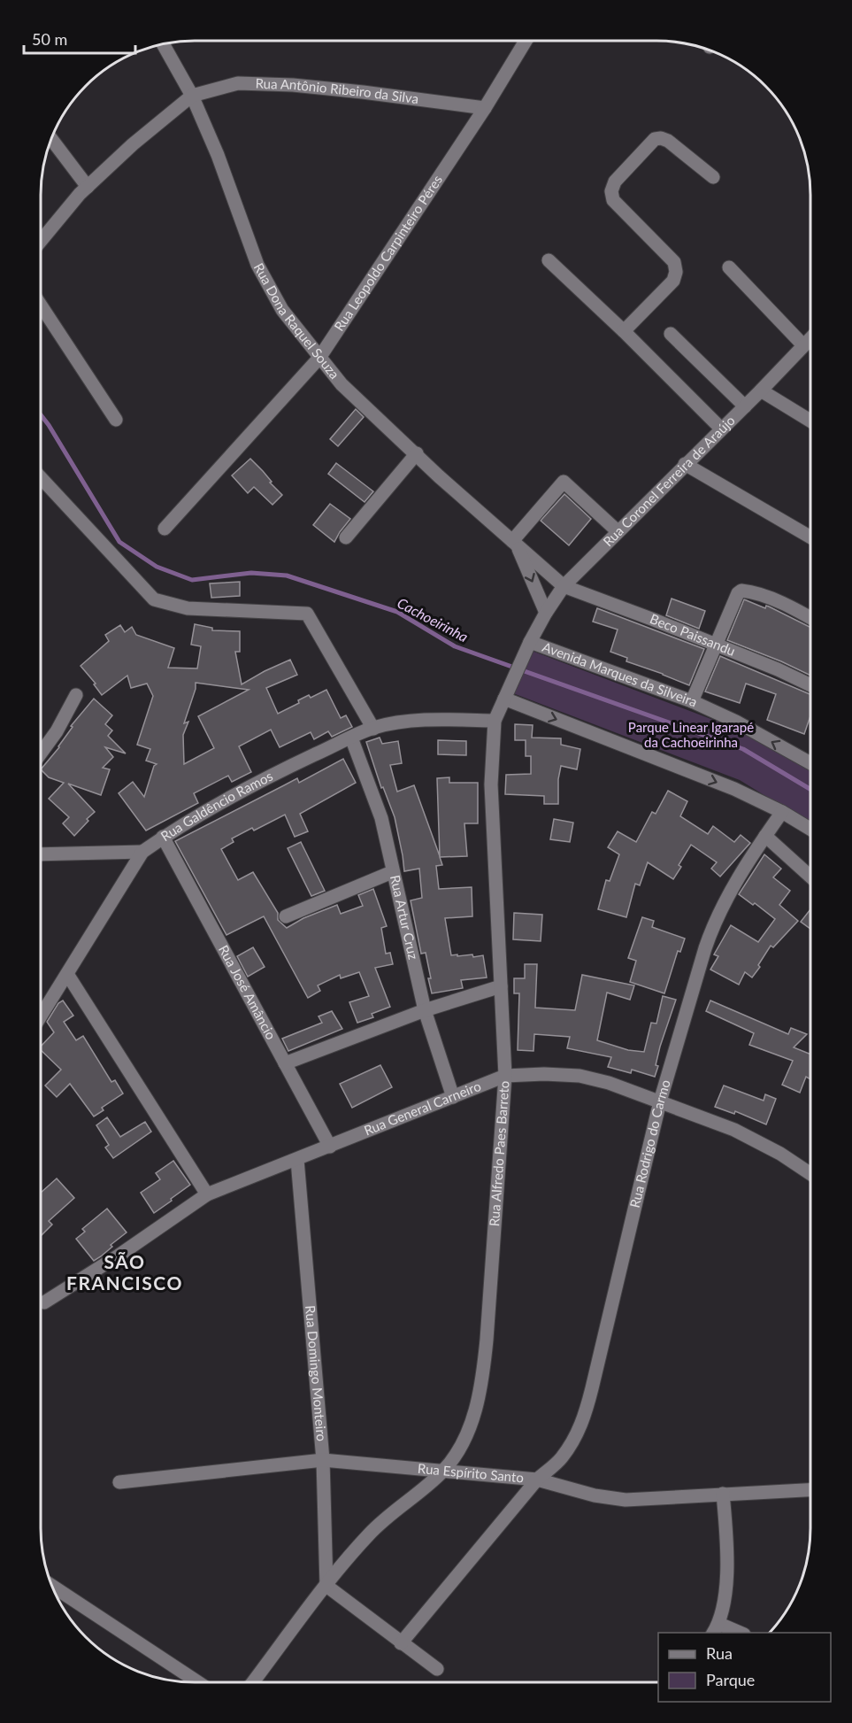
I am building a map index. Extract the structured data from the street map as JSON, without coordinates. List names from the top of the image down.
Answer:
{
  "streets": {
    "street": [
      "Rua Antônio Ribeiro da Silva",
      "Rua Leopoldo Carpinteiro Péres",
      "Rua Dona Raquel Souza",
      "Rua Coronel Ferreira de Araújo",
      "Beco Paissandu",
      "Avenida Marques da Silveira",
      "Rua Galdêncio Ramos",
      "Rua Artur Cruz",
      "Rua José Amâncio",
      "Rua General Carneiro",
      "Rua Rodrigo do Carmo",
      "Rua Alfredo Paes Barreto",
      "Rua Domingo Monteiro",
      "Rua Espírito Santo"
    ]
  },
  "crossings": [
    ["Rua Antônio Ribeiro da Silva", "Rua Leopoldo Carpinteiro Péres"],
    ["Rua Antônio Ribeiro da Silva", "Rua Dona Raquel Souza"],
    ["Rua Leopoldo Carpinteiro Péres", "Rua Dona Raquel Souza"],
    ["Rua Dona Raquel Souza", "Rua Coronel Ferreira de Araújo"],
    ["Rua Dona Raquel Souza", "Beco Paissandu"],
    ["Rua Coronel Ferreira de Araújo", "Beco Paissandu"],
    ["Rua Coronel Ferreira de Araújo", "Avenida Marques da Silveira"],
    ["Rua Coronel Ferreira de Araújo", "Rua Alfredo Paes Barreto"],
    ["Rua Galdêncio Ramos", "Rua Artur Cruz"],
    ["Rua Galdêncio Ramos", "Rua José Amâncio"],
    ["Rua Galdêncio Ramos", "Rua Alfredo Paes Barreto"],
    ["Rua Artur Cruz", "Rua General Carneiro"],
    ["Rua José Amâncio", "Rua General Carneiro"],
    ["Rua General Carneiro", "Rua Rodrigo do Carmo"],
    ["Rua General Carneiro", "Rua Alfredo Paes Barreto"],
    ["Rua General Carneiro", "Rua Domingo Monteiro"],
    ["Rua Rodrigo do Carmo", "Rua Espírito Santo"],
    ["Rua Alfredo Paes Barreto", "Rua Domingo Monteiro"],
    ["Rua Alfredo Paes Barreto", "Rua Espírito Santo"],
    ["Rua Domingo Monteiro", "Rua Espírito Santo"]
  ],
  "districts": ["SÃO FRANCISCO"],
  "water": ["Cachoeirinha"],
  "parks": ["Parque Linear Igarapé da Cachoeirinha"],
  "legend": ["Rua", "Parque"],
  "scale_bar": "50 m"
}
